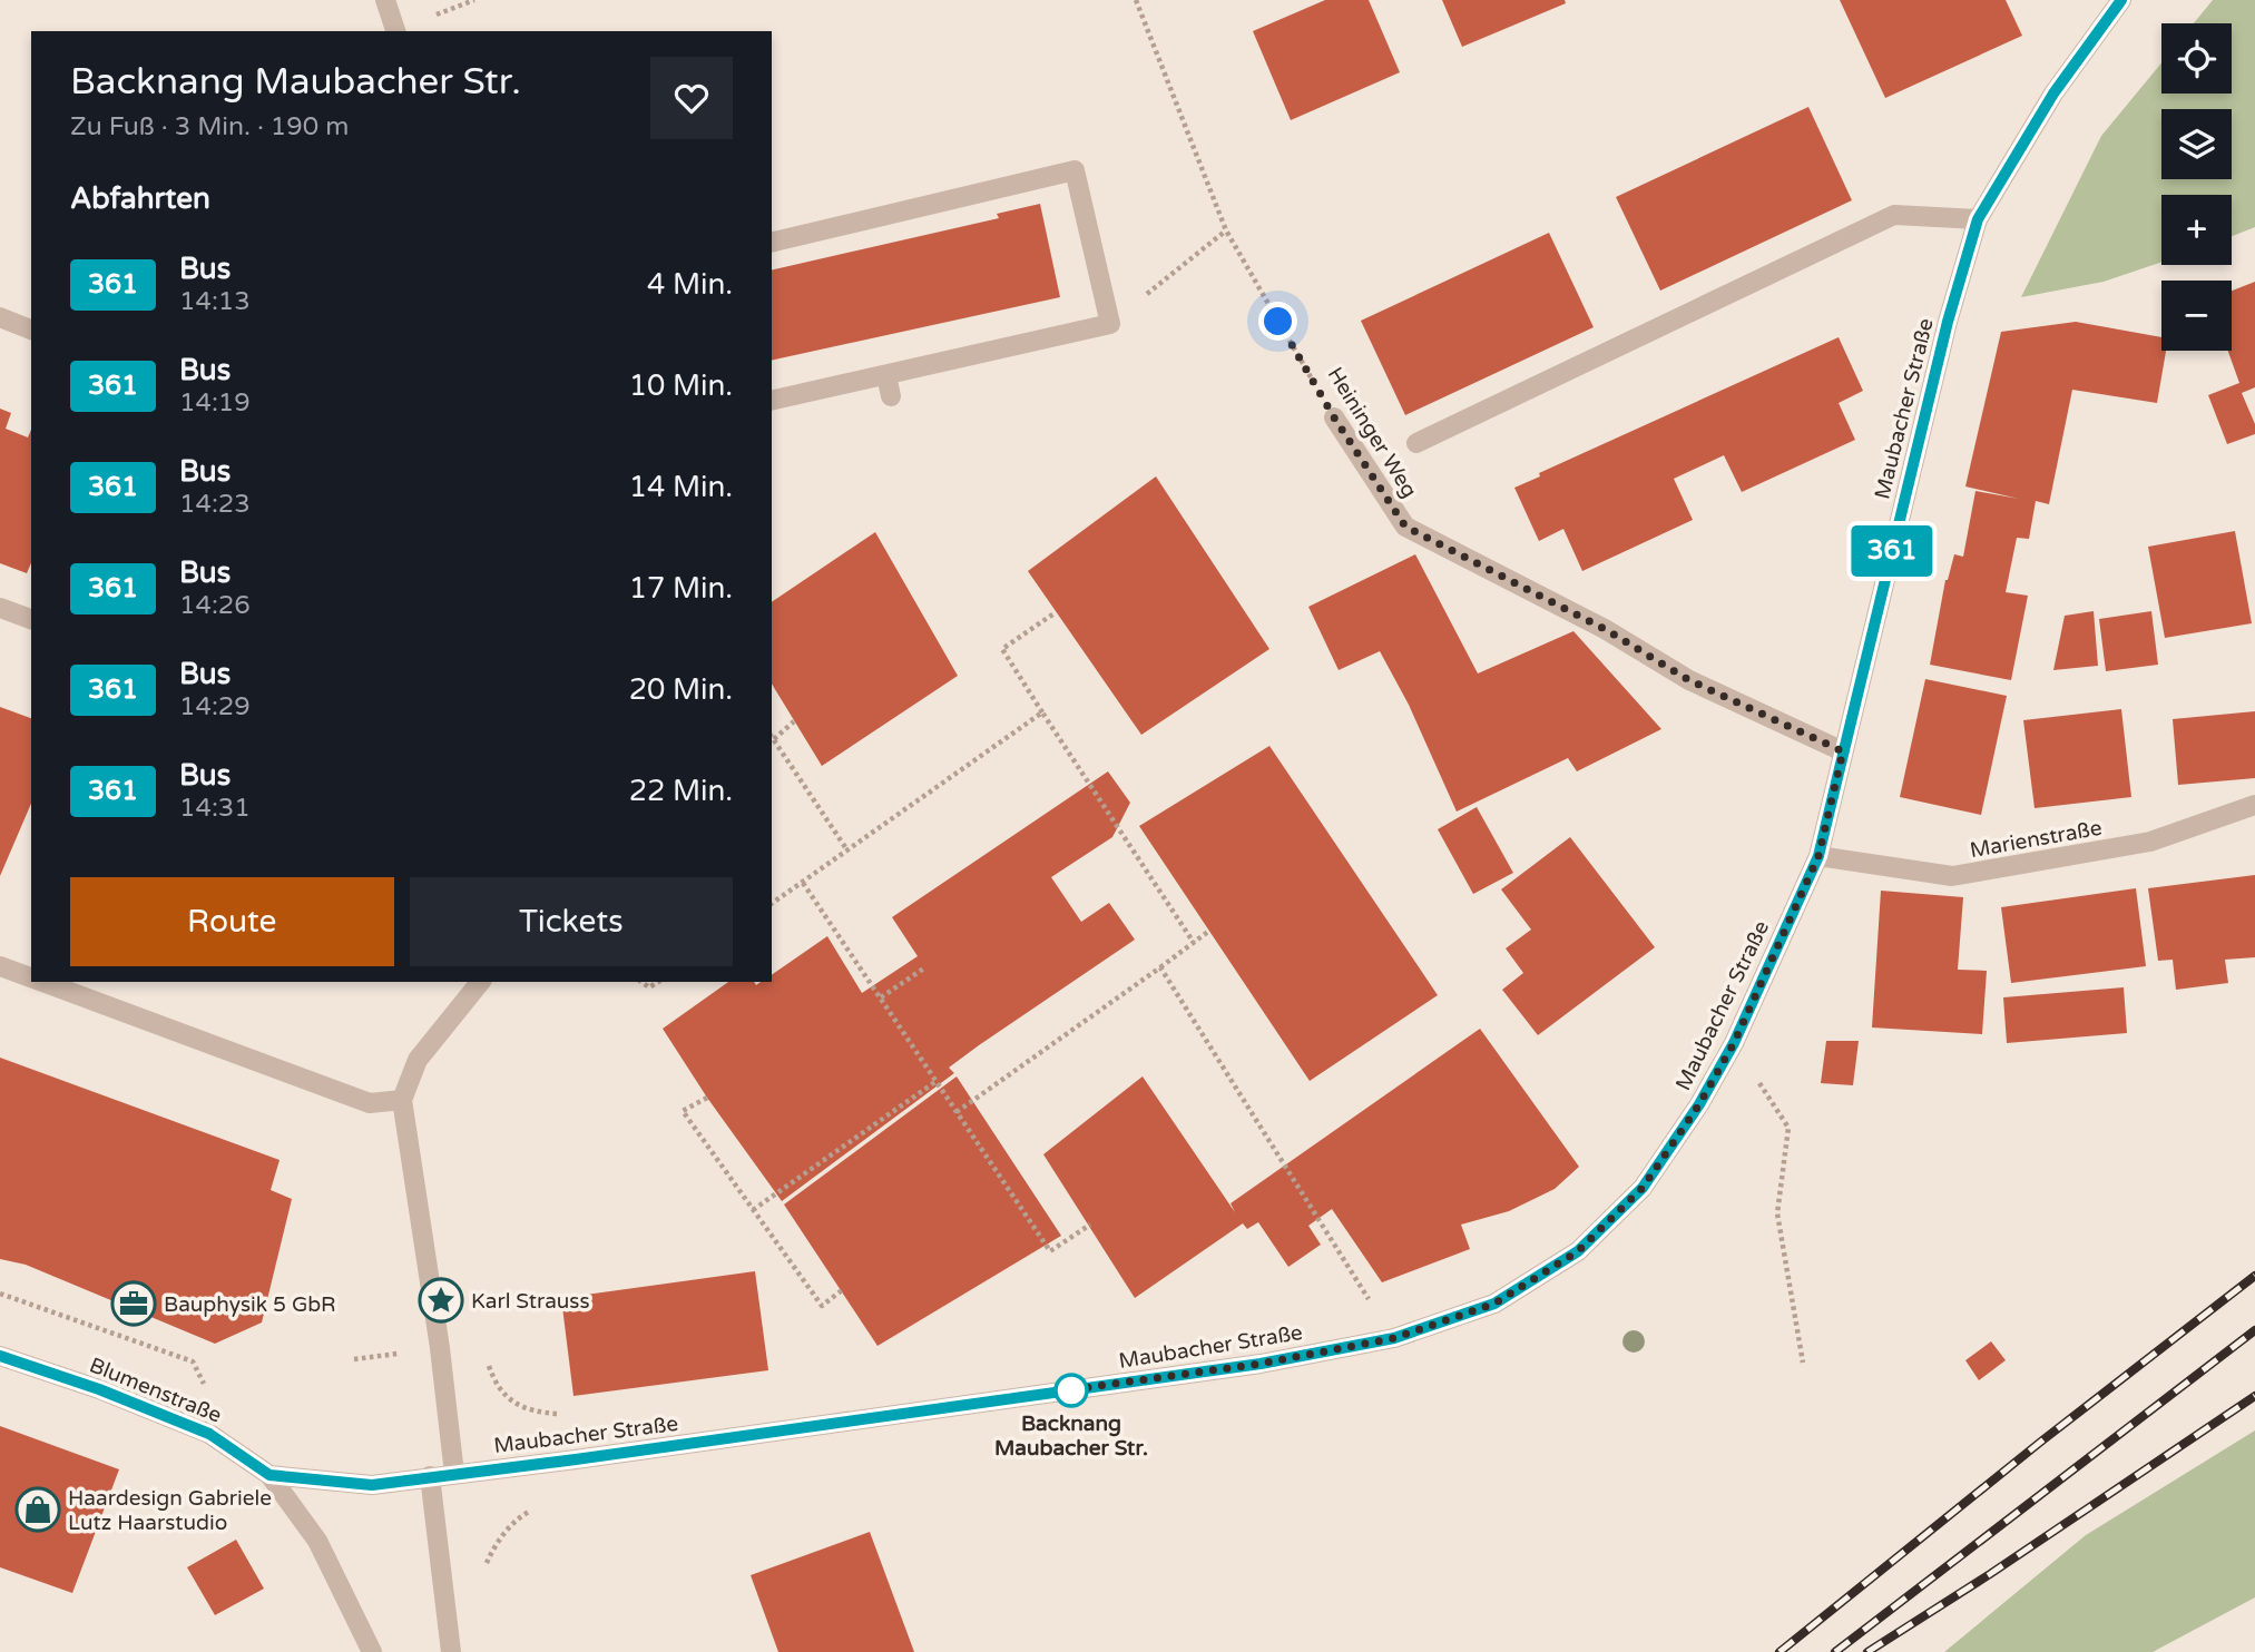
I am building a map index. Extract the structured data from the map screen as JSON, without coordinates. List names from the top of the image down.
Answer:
{
  "streets": {
    "street": [
      "Maubacher Straße",
      "Heininger Weg",
      "Marienstraße",
      "Blumenstraße"
    ]
  },
  "crossings": [
    ["Maubacher Straße", "Heininger Weg"],
    ["Maubacher Straße", "Marienstraße"],
    ["Maubacher Straße", "Blumenstraße"]
  ],
  "places": {
    "place": ["Karl Strauss"],
    "office": ["Bauphysik 5 GbR"],
    "other": ["Backnang Maubacher Str."],
    "shop": ["Haardesign Gabriele Lutz Haarstudio"]
  },
  "lines": ["bus line 361"],
  "page": {
    "on_map": "361",
    "map_buttons": ["+", "−"],
    "heading": [
      ["Backnang Maubacher Str.", "Zu Fuß · 3 Min. · 190 m"],
      "Abfahrten"
    ],
    "list": [
      {
        "mark": "361",
        "name": "Bus",
        "note": "14:13",
        "value": "4 Min."
      },
      {
        "mark": "361",
        "name": "Bus",
        "note": "14:19",
        "value": "10 Min."
      },
      {
        "mark": "361",
        "name": "Bus",
        "note": "14:23",
        "value": "14 Min."
      },
      {
        "mark": "361",
        "name": "Bus",
        "note": "14:26",
        "value": "17 Min."
      },
      {
        "mark": "361",
        "name": "Bus",
        "note": "14:29",
        "value": "20 Min."
      },
      {
        "mark": "361",
        "name": "Bus",
        "note": "14:31",
        "value": "22 Min."
      }
    ],
    "buttons": ["Route", "Tickets"]
  }
}
